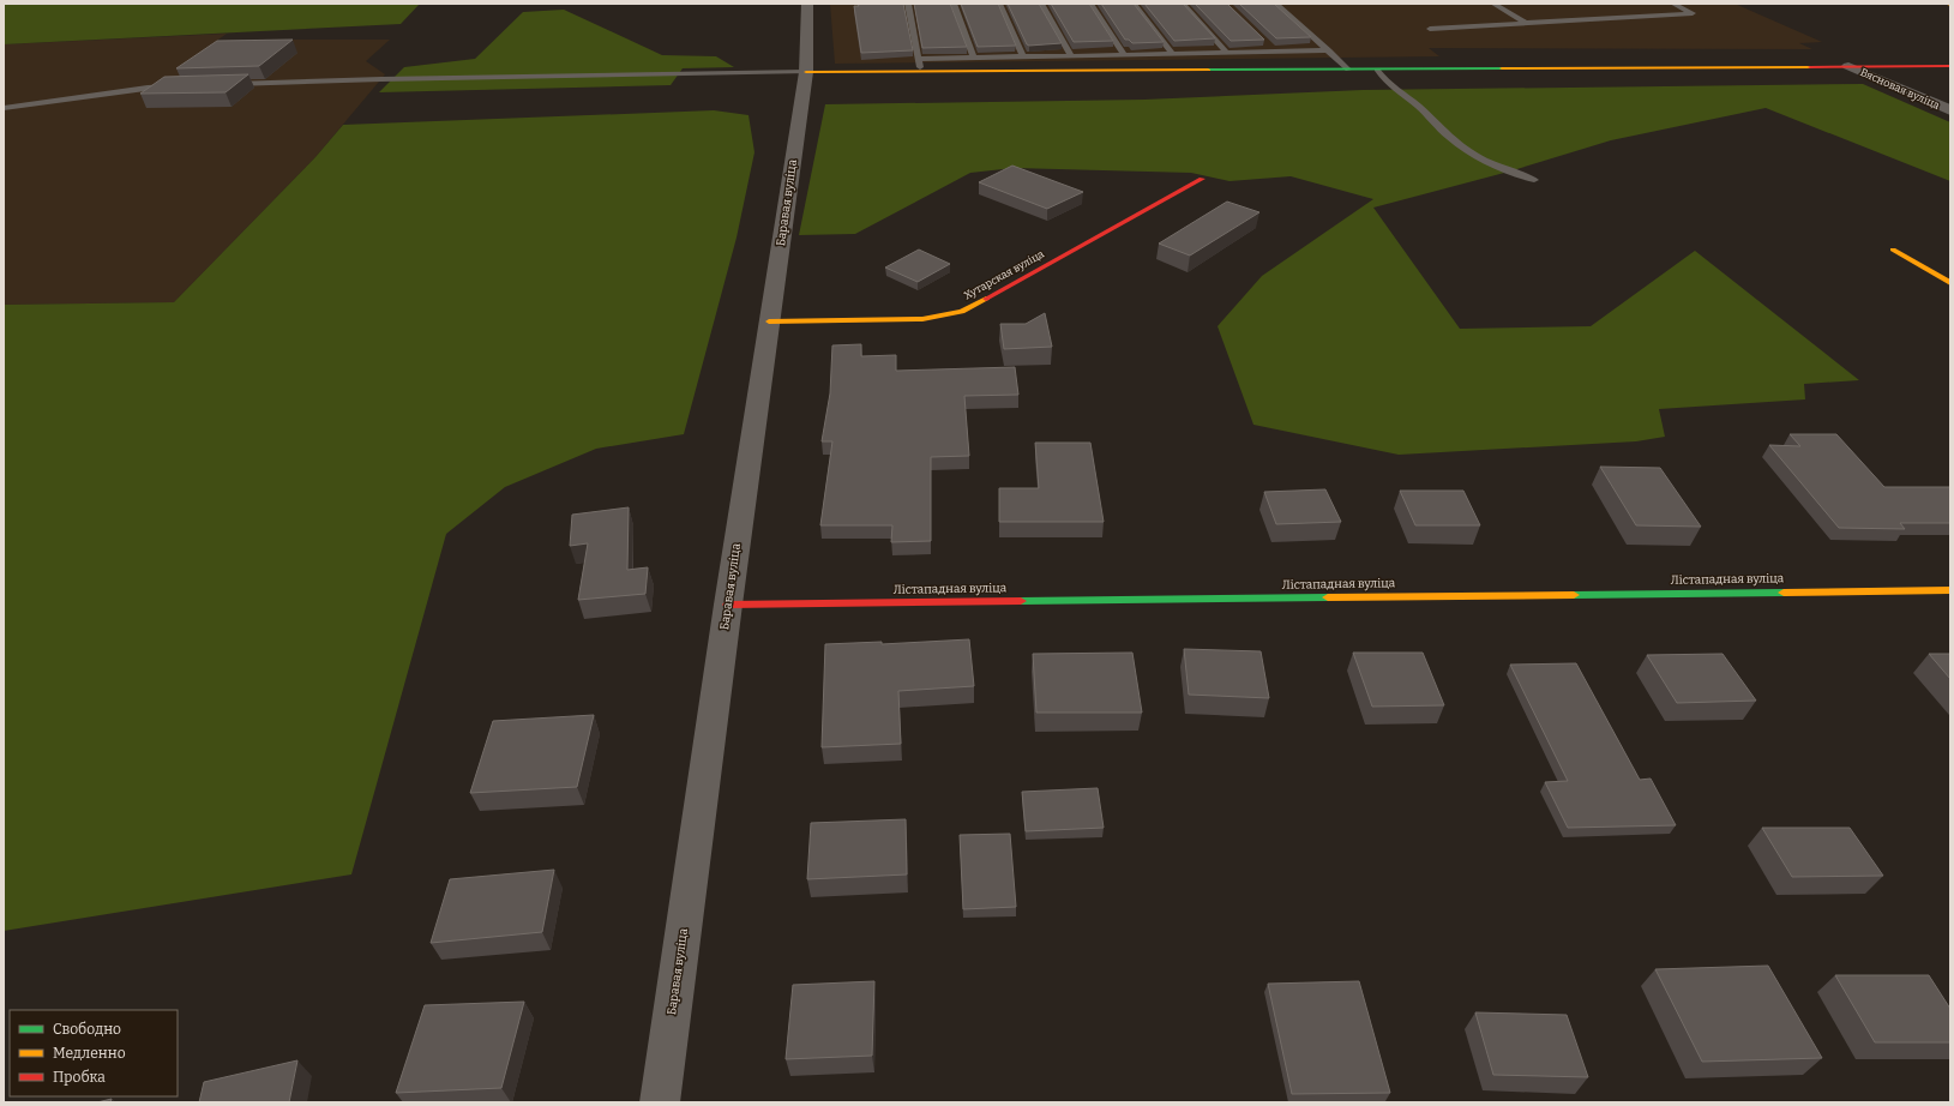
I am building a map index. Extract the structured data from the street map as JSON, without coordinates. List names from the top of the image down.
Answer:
{
  "streets": {
    "street": [
      "Вясновая вуліца",
      "Баравая вуліца",
      "Хутарская вуліца",
      "Лістападная вуліца"
    ]
  },
  "crossings": [
    ["Баравая вуліца", "Хутарская вуліца"],
    ["Баравая вуліца", "Лістападная вуліца"]
  ],
  "legend": ["Свободно", "Медленно", "Пробка"]
}
